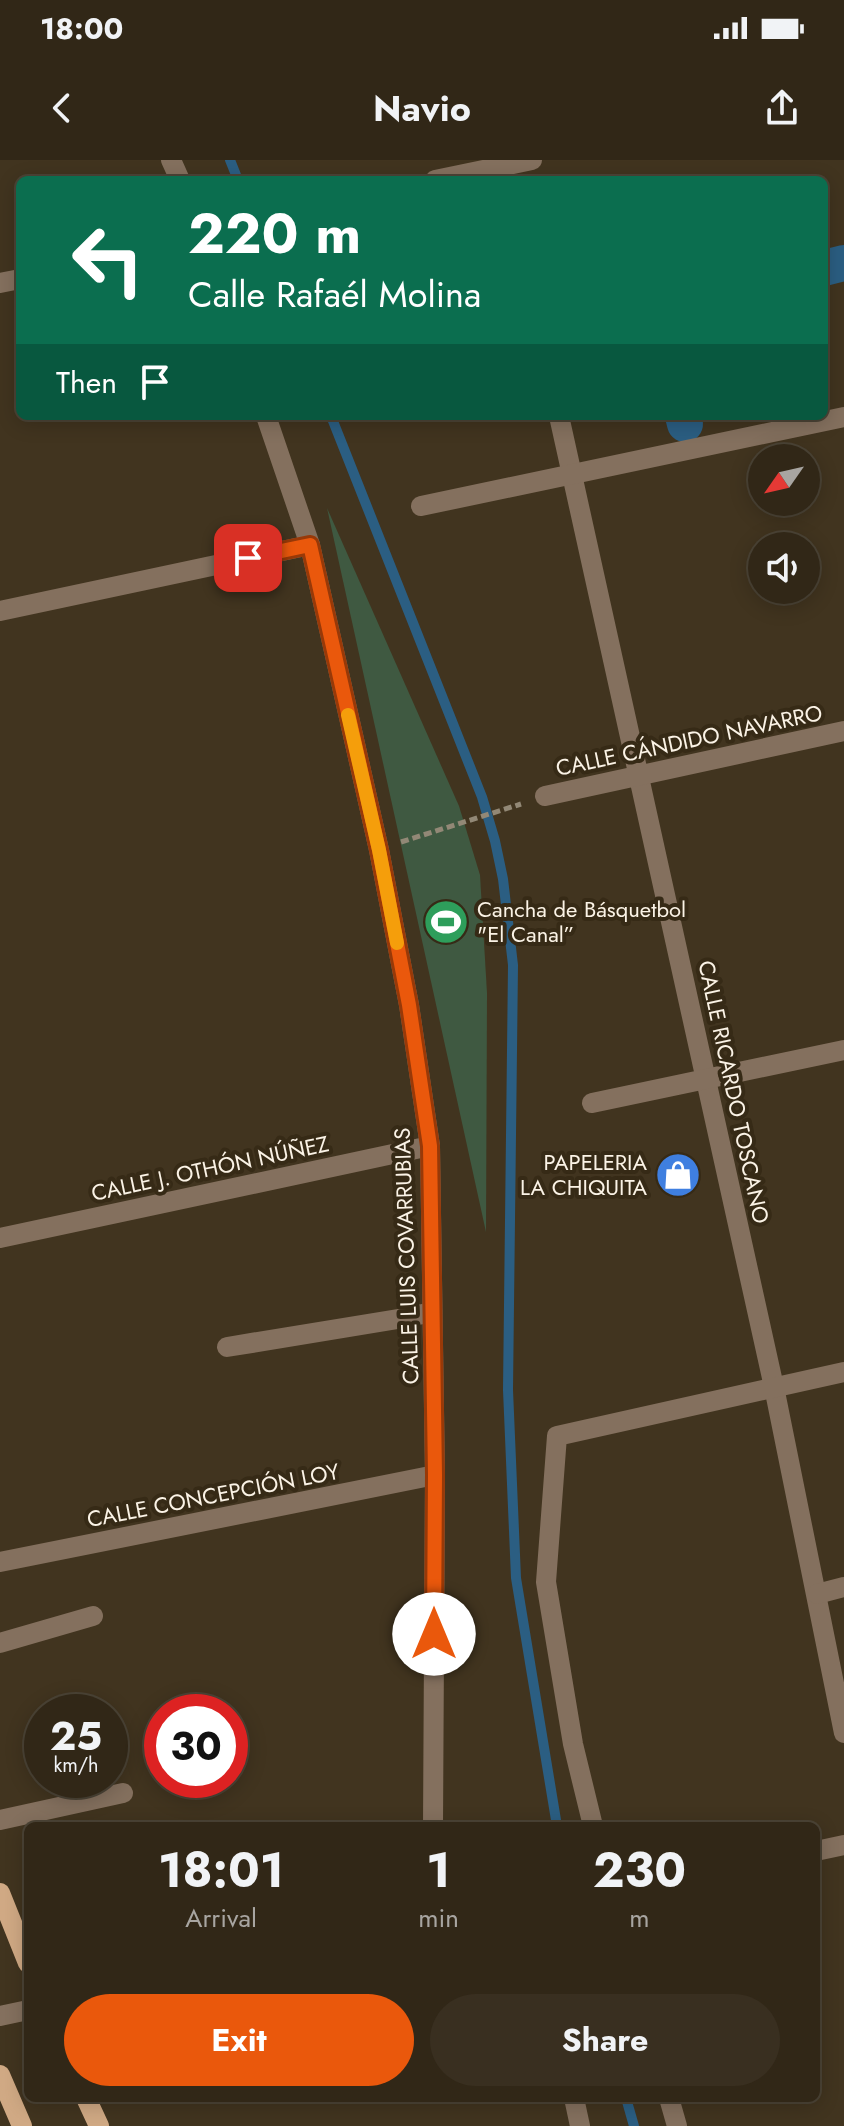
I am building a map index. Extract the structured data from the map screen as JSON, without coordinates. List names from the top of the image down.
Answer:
{
  "streets": {
    "street": [
      "CALLE CÁNDIDO NAVARRO",
      "CALLE RICARDO TOSCANO",
      "CALLE J. OTHÓN NÚÑEZ",
      "CALLE LUIS COVARRUBIAS",
      "CALLE CONCEPCIÓN LOY"
    ]
  },
  "crossings": [
    ["CALLE CÁNDIDO NAVARRO", "CALLE RICARDO TOSCANO"],
    ["CALLE J. OTHÓN NÚÑEZ", "CALLE LUIS COVARRUBIAS"],
    ["CALLE LUIS COVARRUBIAS", "CALLE CONCEPCIÓN LOY"]
  ],
  "places": {
    "sports": ["Cancha de Básquetbol \"El Canal”"],
    "shop": ["PAPELERIA LA CHIQUITA"]
  },
  "north": "bottom left",
  "page": {
    "status": "18:00",
    "header": "Navio",
    "turn": ["220 m", "Calle Rafaél Molina"],
    "then": "Then",
    "speed": "25 km/h",
    "limit": "30",
    "eta": [
      "18:01",
      "Arrival",
      "1",
      "min",
      "230",
      "m"
    ],
    "buttons": ["Exit", "Share"]
  }
}
